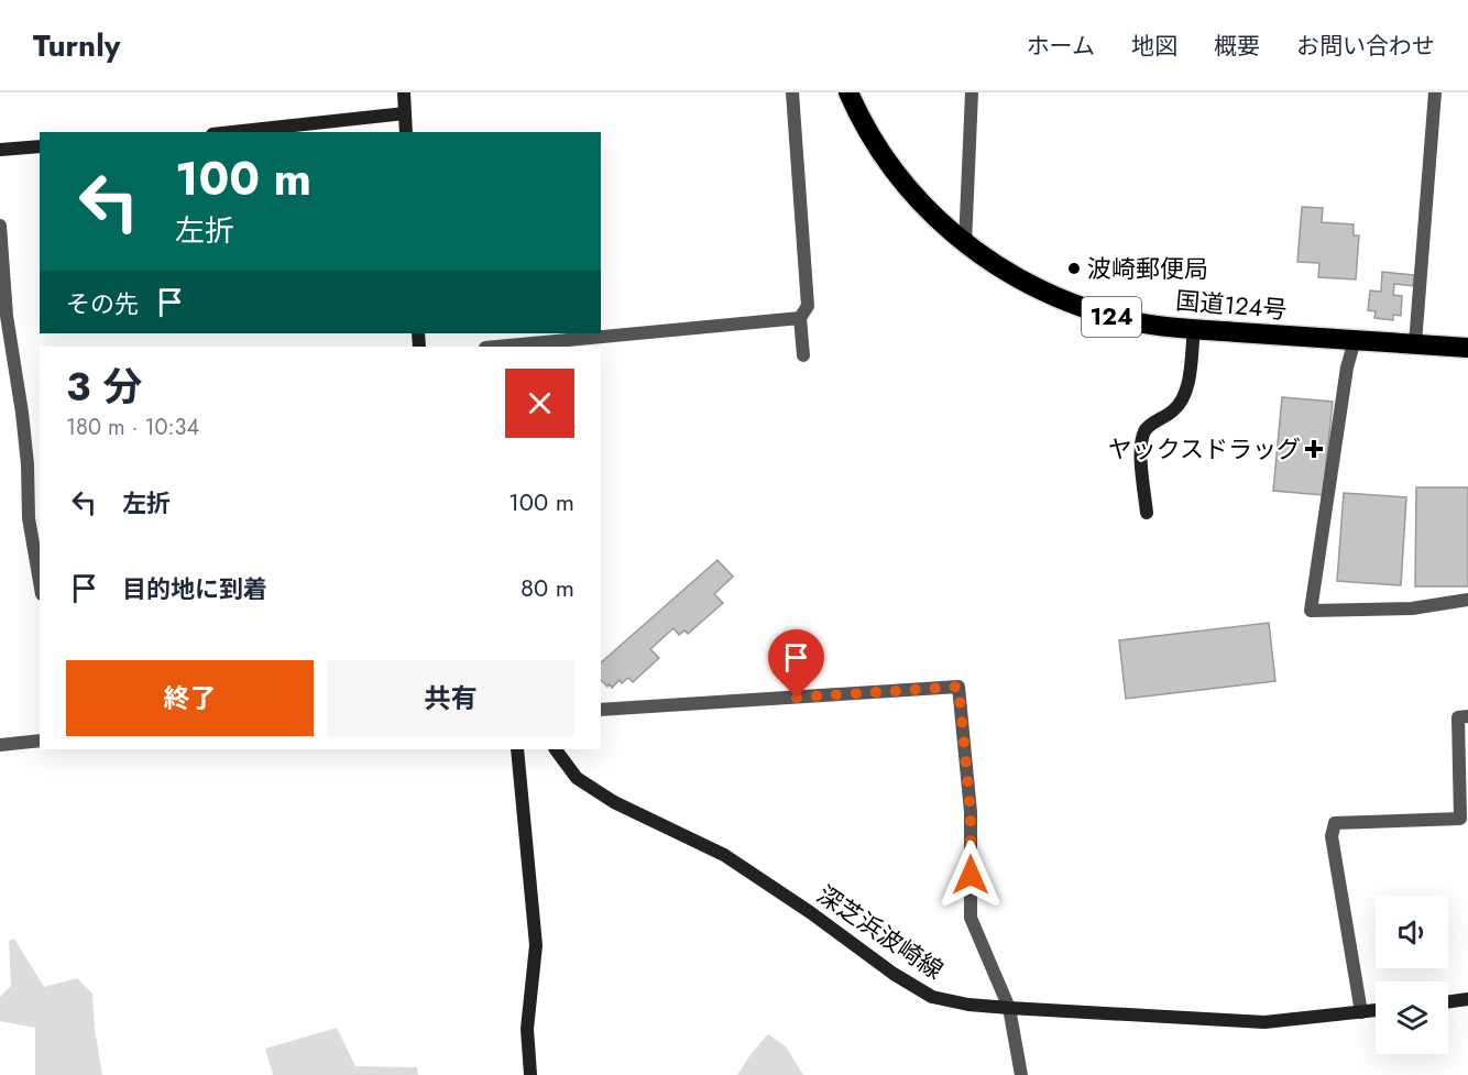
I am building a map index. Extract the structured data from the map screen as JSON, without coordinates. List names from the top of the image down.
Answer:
{
  "streets": {
    "highway": ["国道124号", "124"],
    "main road": ["深芝浜波崎線"]
  },
  "places": {
    "other": ["波崎郵便局"],
    "health": ["ヤックスドラッグ"]
  },
  "page": {
    "header": "Turnly",
    "nav": [
      "ホーム",
      "地図",
      "概要",
      "お問い合わせ"
    ],
    "turn": ["100 m", "左折"],
    "then": "その先",
    "heading": ["3 分", "180 m · 10:34"],
    "list": [
      {
        "name": "左折",
        "value": "100 m"
      },
      {
        "name": "目的地に到着",
        "value": "80 m"
      }
    ],
    "buttons": ["終了", "共有"]
  }
}
